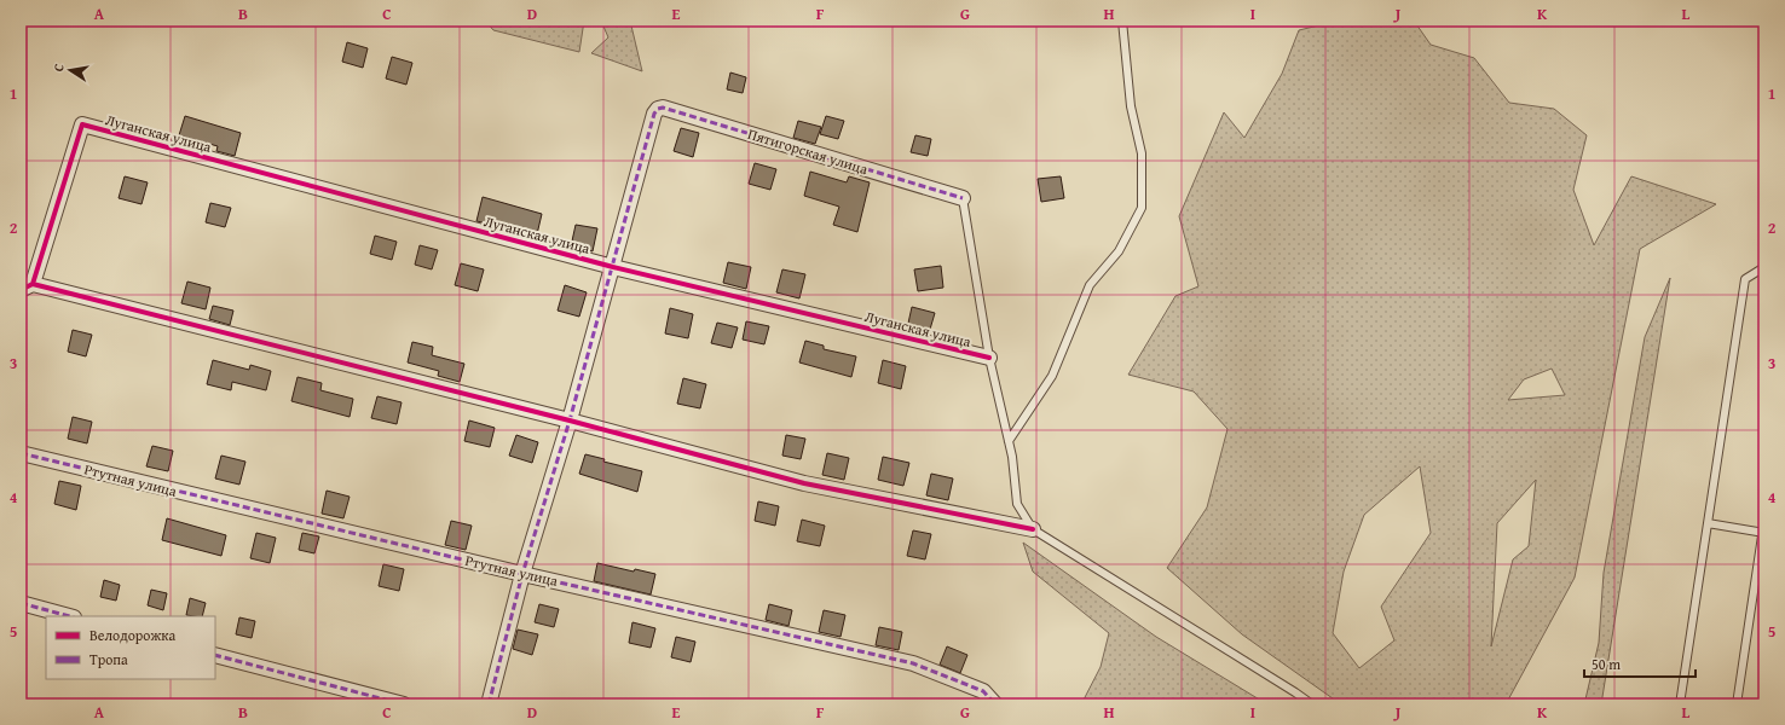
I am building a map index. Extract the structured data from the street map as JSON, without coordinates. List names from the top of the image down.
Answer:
{
  "streets": {
    "street": ["Луганская улица", "Пятигорская улица", "Ртутная улица"]
  },
  "crossings": [
    ["Луганская улица", "Пятигорская улица"]
  ],
  "legend": ["Велодорожка", "Тропа"],
  "scale_bar": "50 m",
  "north": "left",
  "grid": {
    "columns": [
      "A",
      "B",
      "C",
      "D",
      "E",
      "F",
      "G",
      "H",
      "I",
      "J",
      "K",
      "L"
    ],
    "rows": [
      "1",
      "2",
      "3",
      "4",
      "5"
    ]
  }
}
